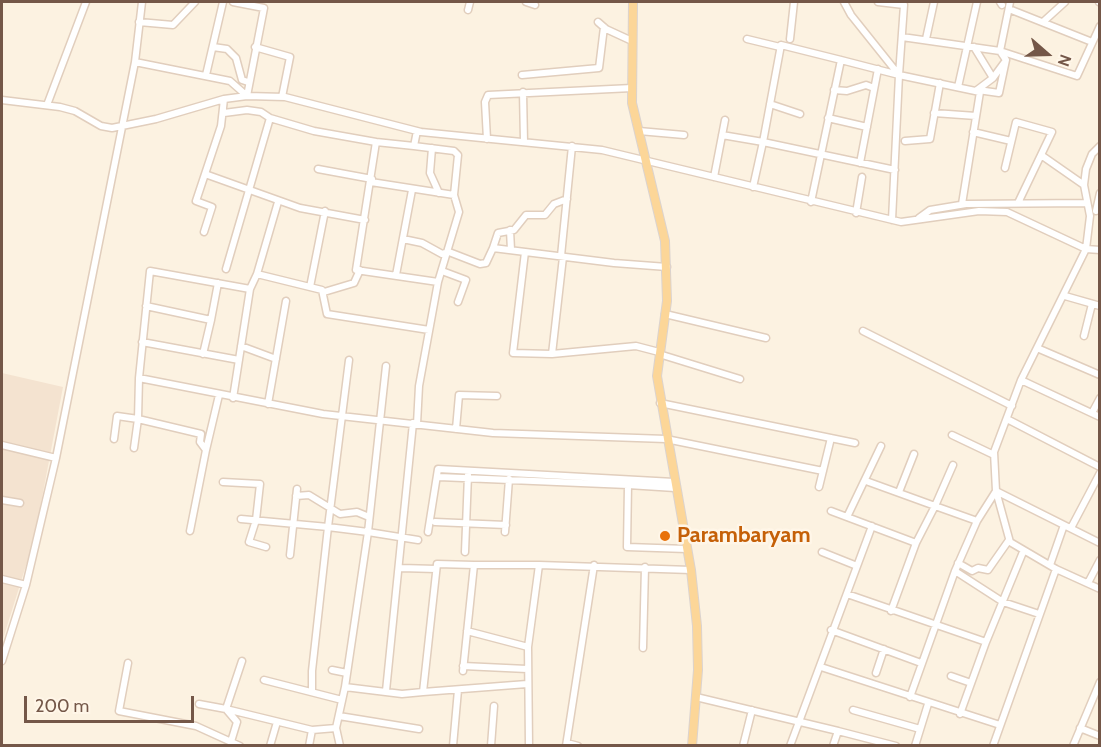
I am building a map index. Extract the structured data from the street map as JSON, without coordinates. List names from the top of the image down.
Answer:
{
  "places": ["Parambaryam"],
  "scale_bar": "200 m",
  "north": "right"
}
